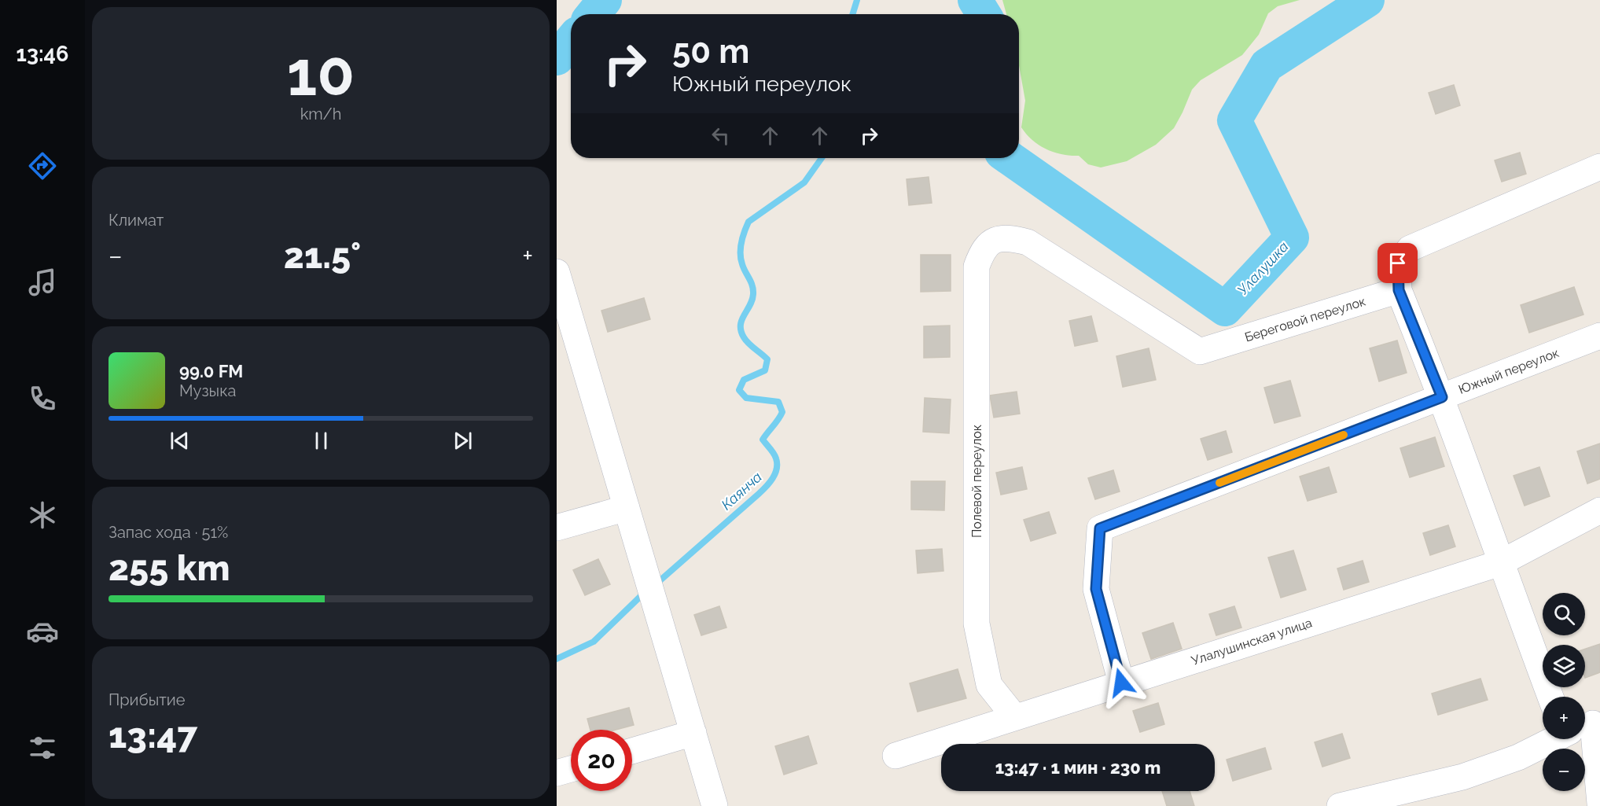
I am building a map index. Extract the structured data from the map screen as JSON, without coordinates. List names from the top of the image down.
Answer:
{
  "streets": {
    "street": [
      "Береговой переулок",
      "Южный переулок",
      "Полевой переулок",
      "Улалушинская улица"
    ]
  },
  "crossings": [
    ["Береговой переулок", "Полевой переулок"],
    ["Южный переулок", "Улалушинская улица"],
    ["Полевой переулок", "Улалушинская улица"]
  ],
  "water": ["Улалушка", "Каянча"],
  "page": {
    "tabs": "13:46",
    "tile": [
      ["10", "km/h"],
      "Климат",
      ["Запас хода · 51%", "255 km"],
      ["Прибытие", "13:47"]
    ],
    "turn": ["50 m", "Южный переулок"],
    "heat": ["−", "21.5°", "+"],
    "song": ["99.0 FM", "Музыка"],
    "map_buttons": ["+", "−"],
    "limit": "20",
    "trip": "13:47 · 1 мин · 230 m"
  }
}
